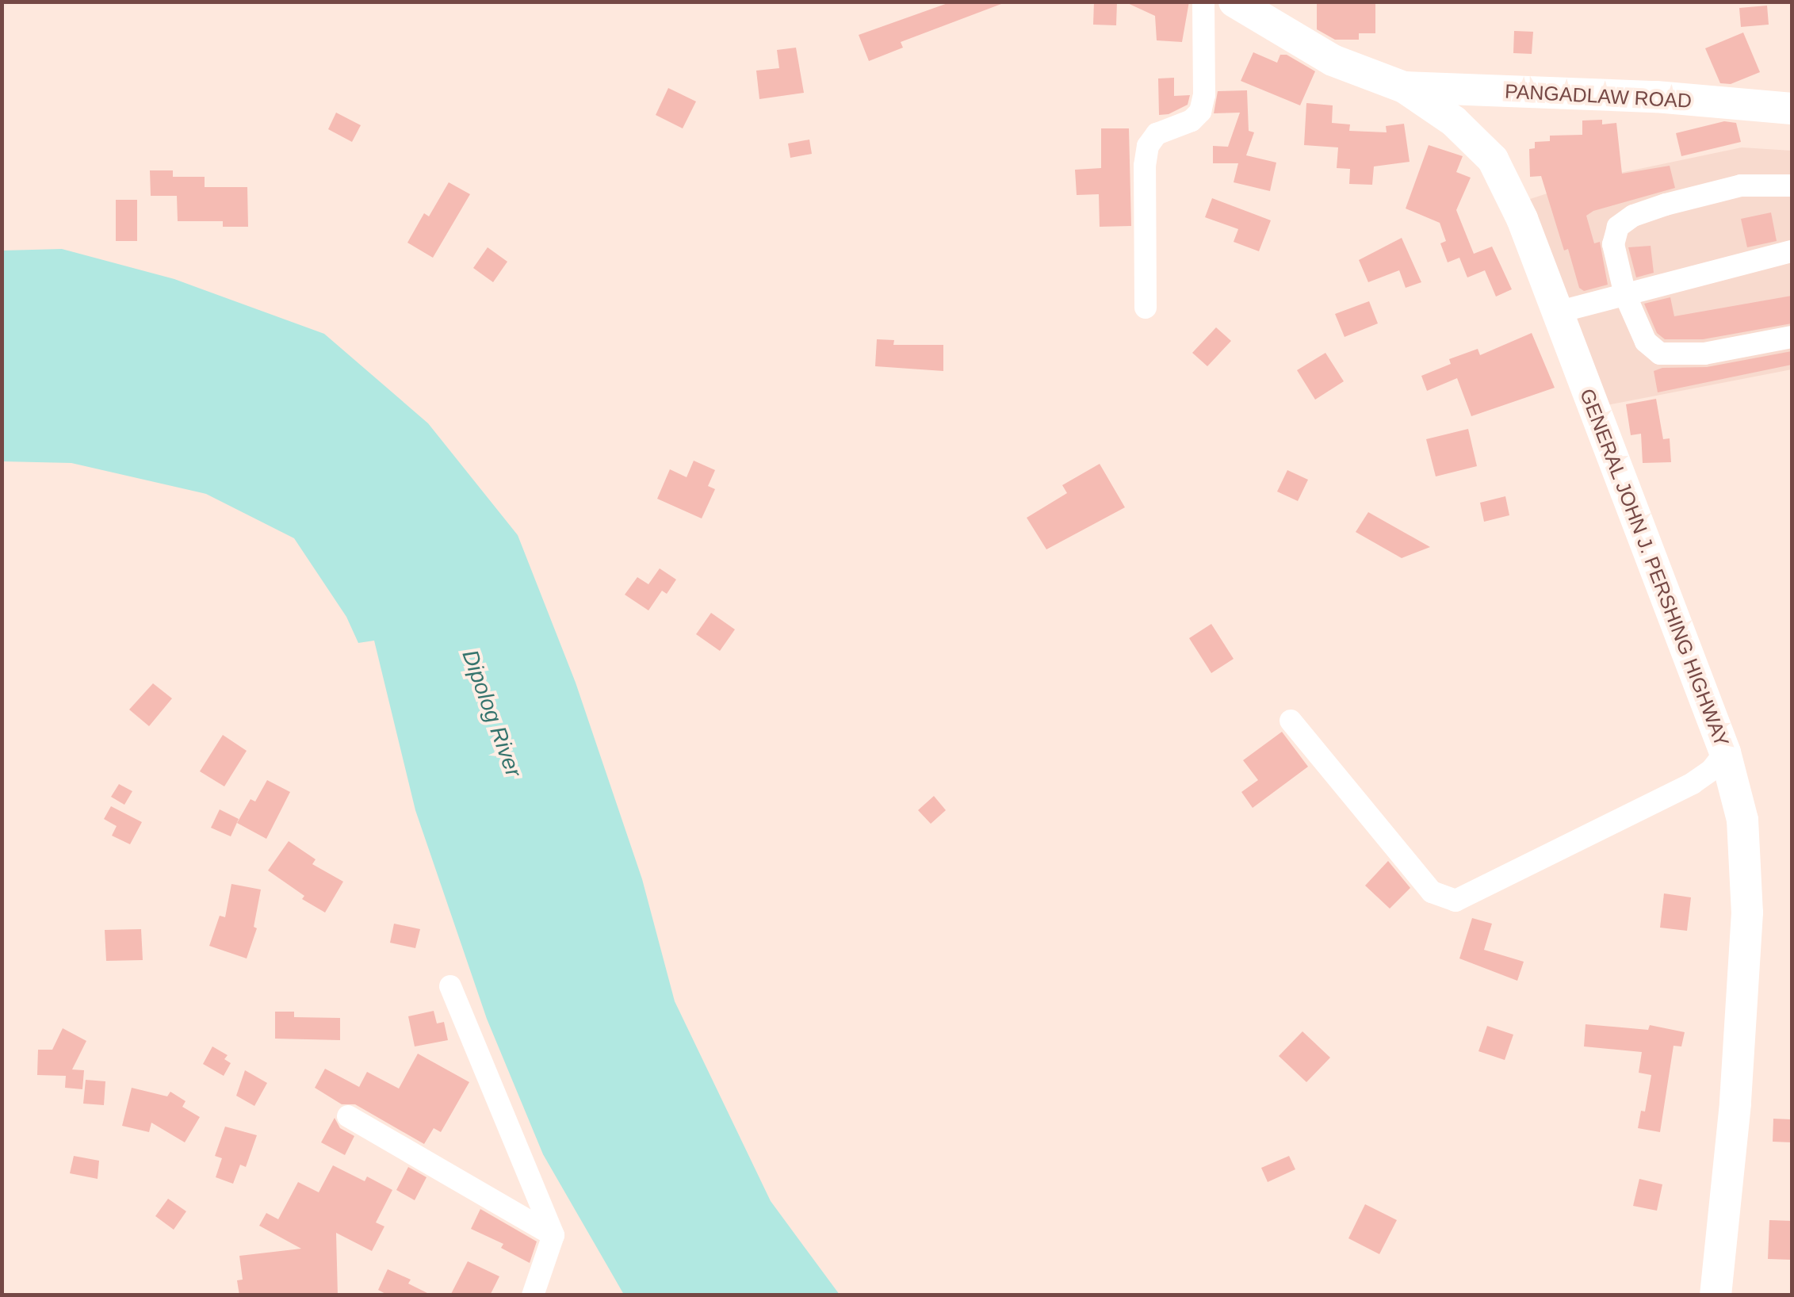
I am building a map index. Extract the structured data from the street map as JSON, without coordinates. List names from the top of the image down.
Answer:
{
  "streets": {
    "main road": ["PANGADLAW ROAD", "GENERAL JOHN J. PERSHING HIGHWAY"]
  },
  "crossings": [
    ["PANGADLAW ROAD", "GENERAL JOHN J. PERSHING HIGHWAY"]
  ],
  "water": ["Dipolog River"]
}
